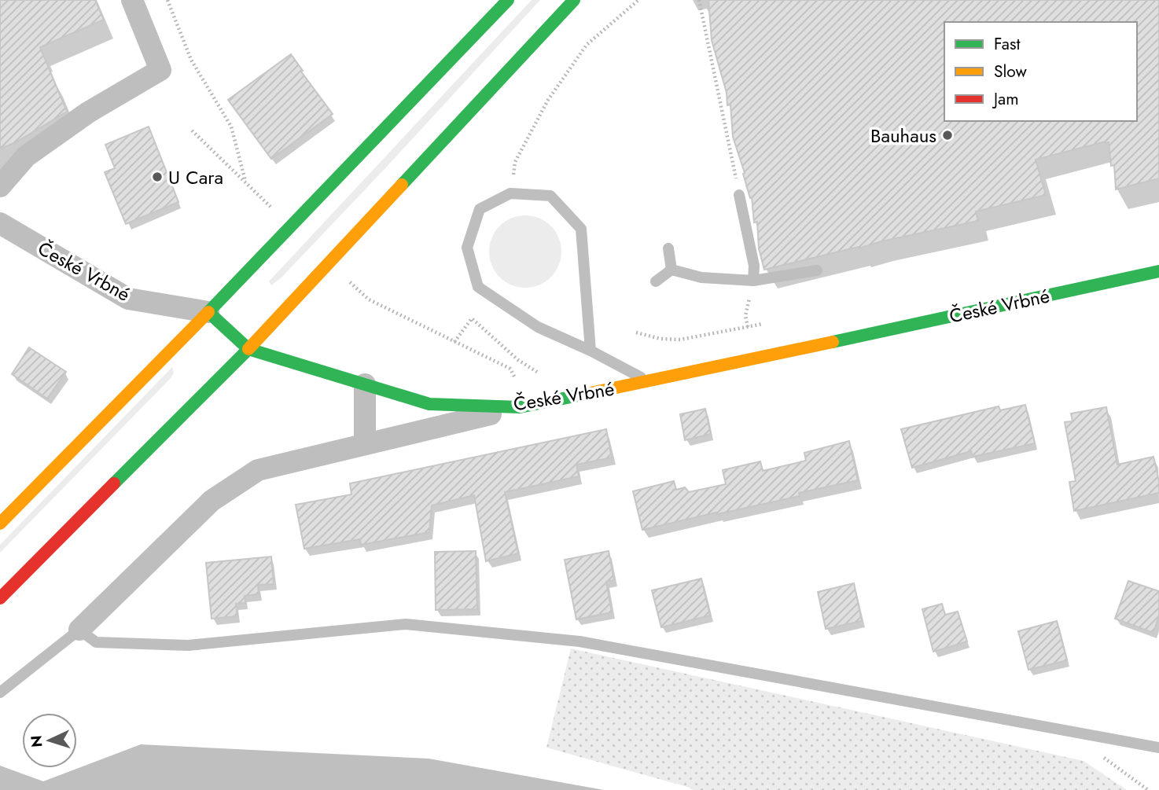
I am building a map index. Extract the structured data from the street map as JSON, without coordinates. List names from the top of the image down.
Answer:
{
  "streets": {
    "main road": ["České Vrbné"]
  },
  "places": ["Bauhaus", "U Cara"],
  "legend": ["Fast", "Slow", "Jam"],
  "north": "left"
}
